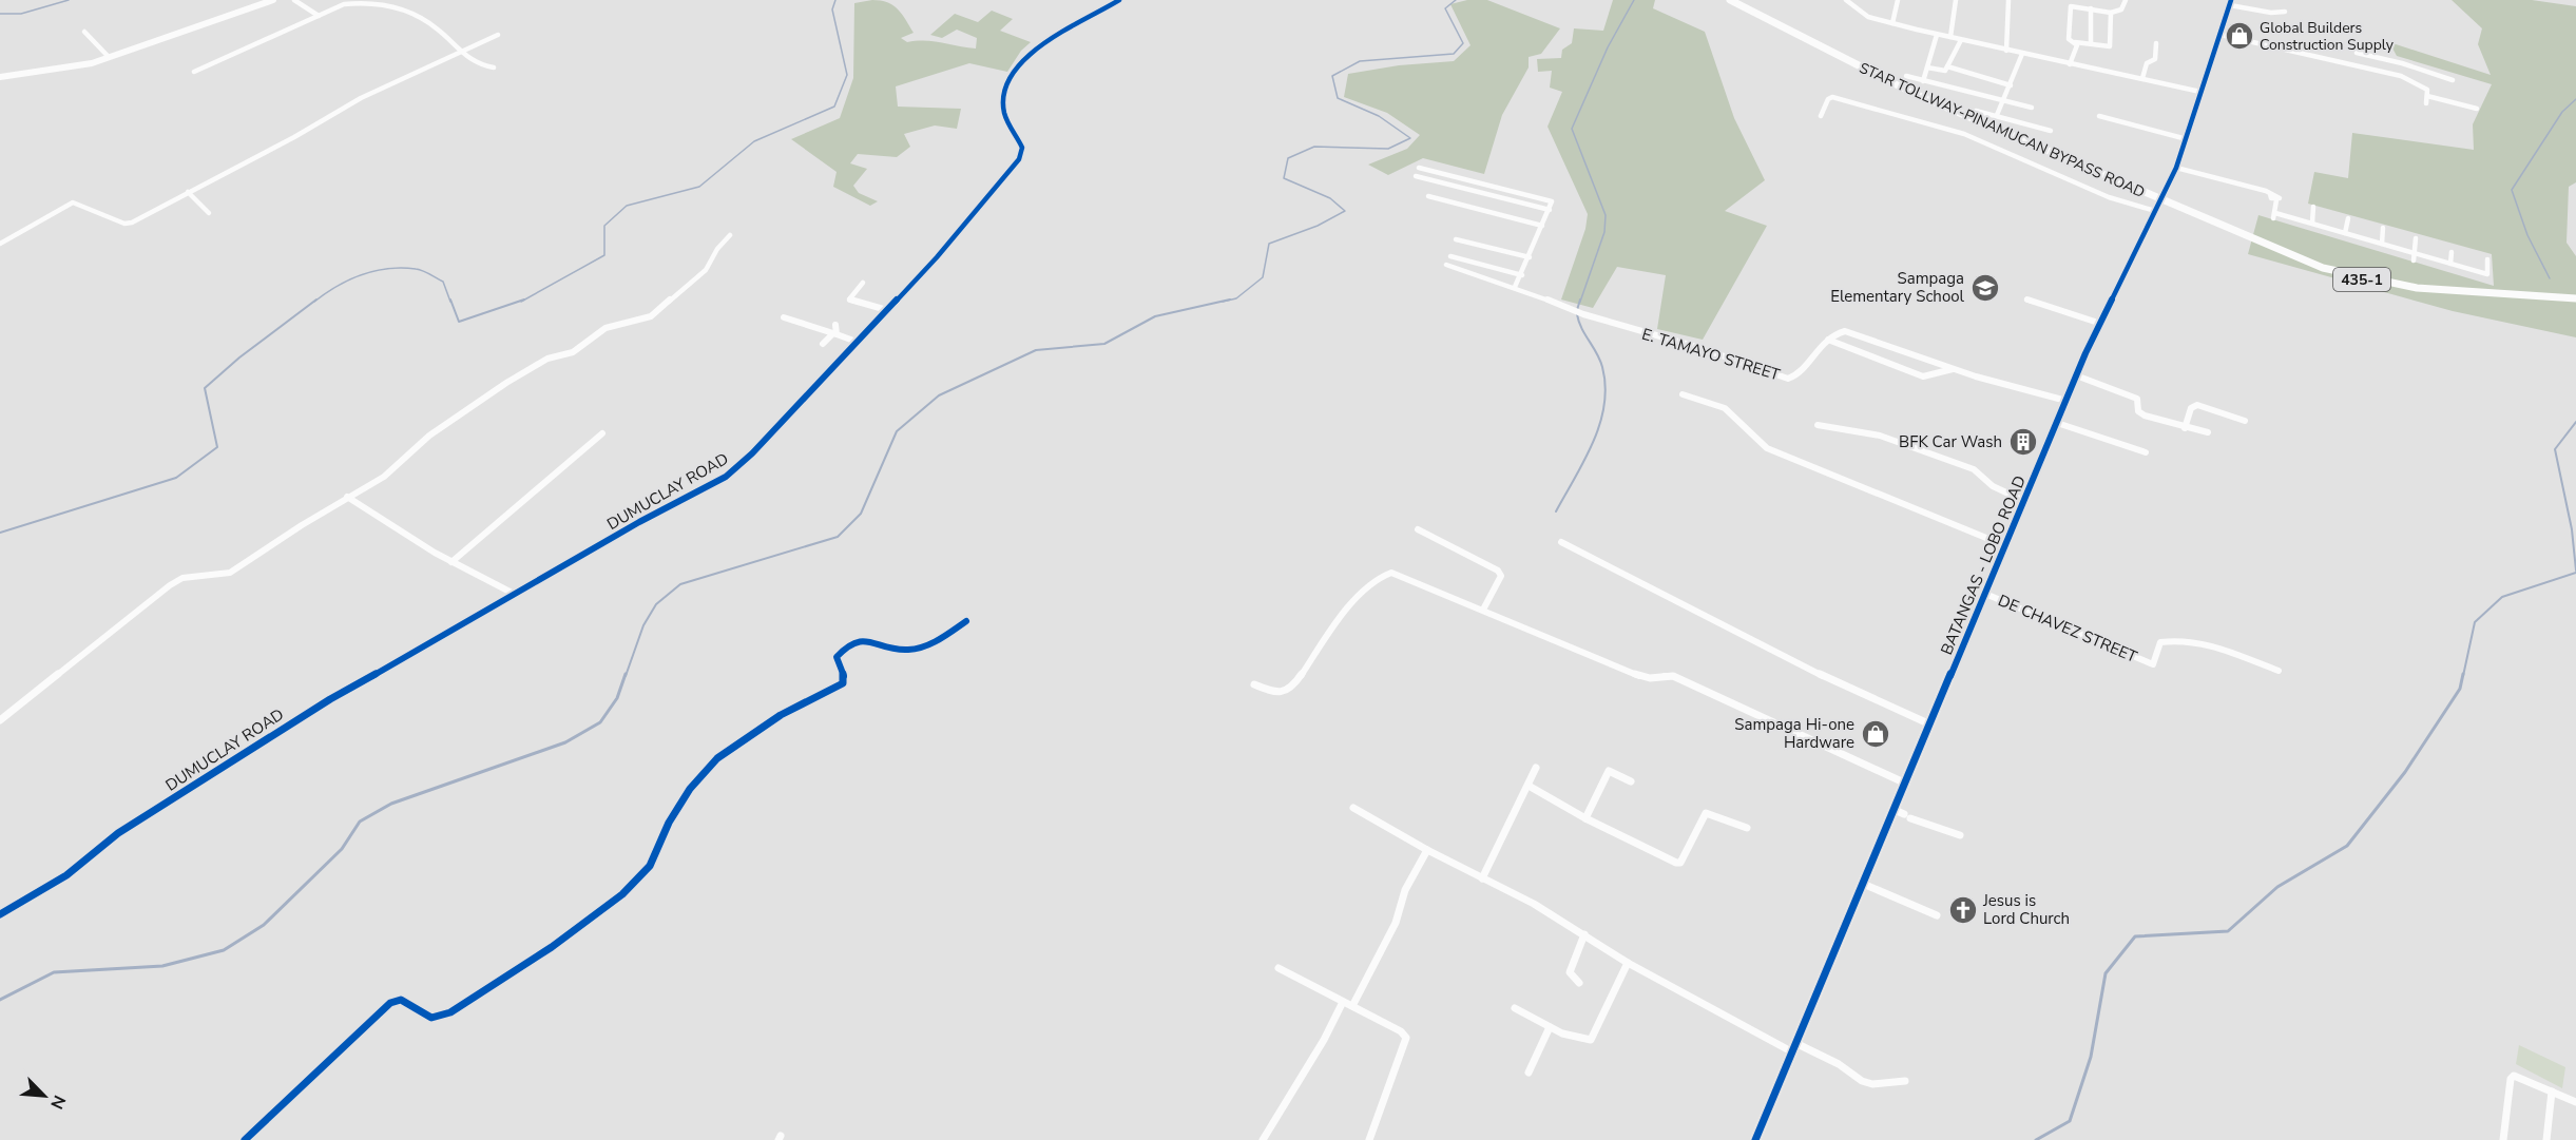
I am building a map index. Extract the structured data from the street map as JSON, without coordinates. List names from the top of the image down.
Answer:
{
  "streets": {
    "main road": ["STAR TOLLWAY-PINAMUCAN BYPASS ROAD", "435-1", "BATANGAS - LOBO ROAD"],
    "street": ["E. TAMAYO STREET", "DUMUCLAY ROAD", "DE CHAVEZ STREET"]
  },
  "crossings": [
    ["STAR TOLLWAY-PINAMUCAN BYPASS ROAD", "BATANGAS - LOBO ROAD"],
    ["BATANGAS - LOBO ROAD", "DE CHAVEZ STREET"]
  ],
  "places": {
    "shop": ["Global Builders Construction Supply", "Sampaga Hi-one Hardware"],
    "school or university": ["Sampaga Elementary School"],
    "building": ["BFK Car Wash"],
    "church": ["Jesus is Lord Church"]
  },
  "north": "bottom right"
}
